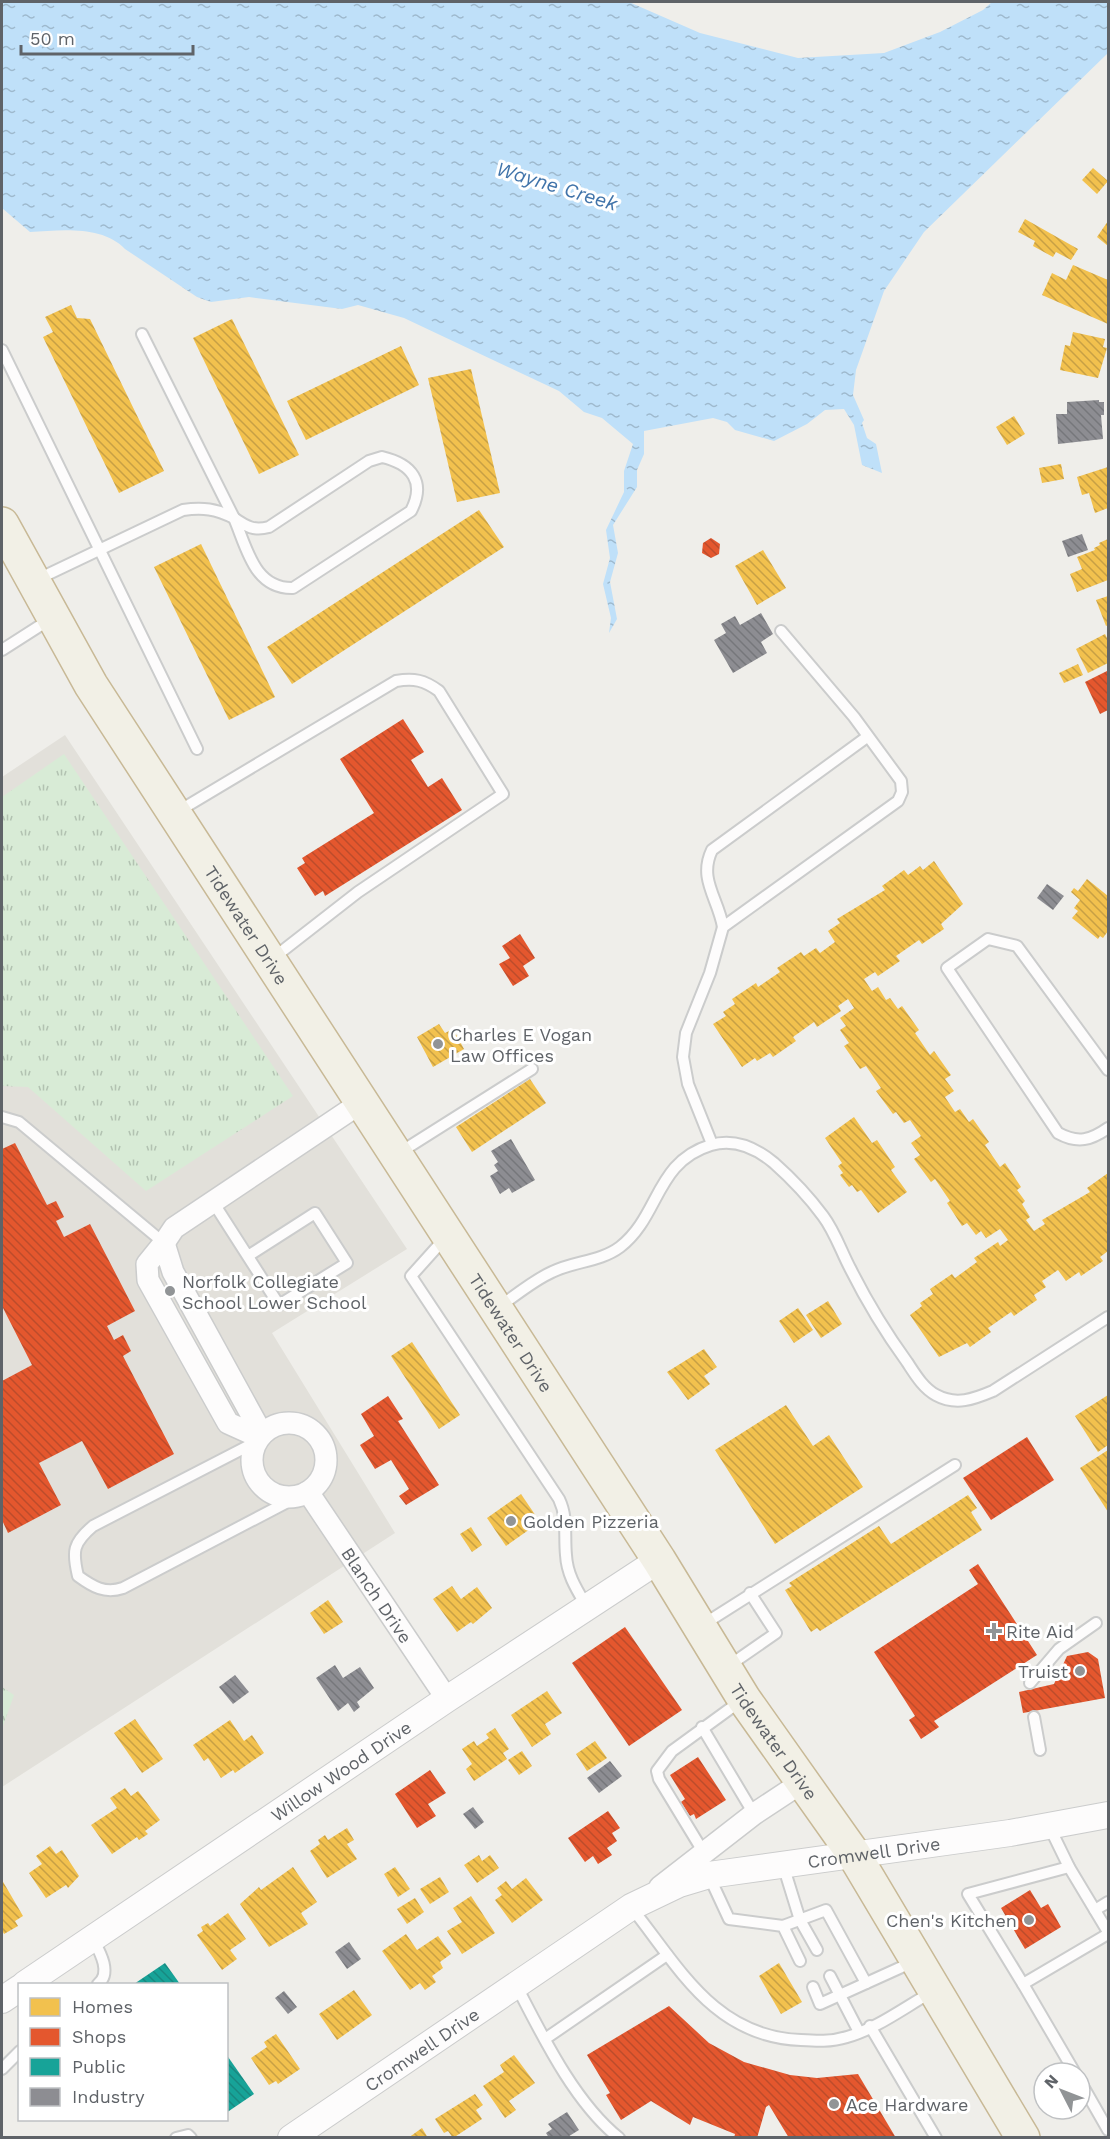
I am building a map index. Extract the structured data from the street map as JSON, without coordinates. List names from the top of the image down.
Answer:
{
  "streets": {
    "highway": ["Tidewater Drive"],
    "street": ["Blanch Drive", "Willow Wood Drive", "Cromwell Drive"]
  },
  "crossings": [
    ["Tidewater Drive", "Willow Wood Drive"],
    ["Tidewater Drive", "Cromwell Drive"],
    ["Blanch Drive", "Willow Wood Drive"]
  ],
  "water": ["Wayne Creek"],
  "places": {
    "other": [
      "Charles E Vogan Law Offices",
      "Norfolk Collegiate School Lower School",
      "Golden Pizzeria",
      "Truist",
      "Chen's Kitchen",
      "Ace Hardware"
    ],
    "health": ["Rite Aid"]
  },
  "legend": [
    "Homes",
    "Shops",
    "Public",
    "Industry"
  ],
  "scale_bar": "50 m",
  "north": "top left"
}
